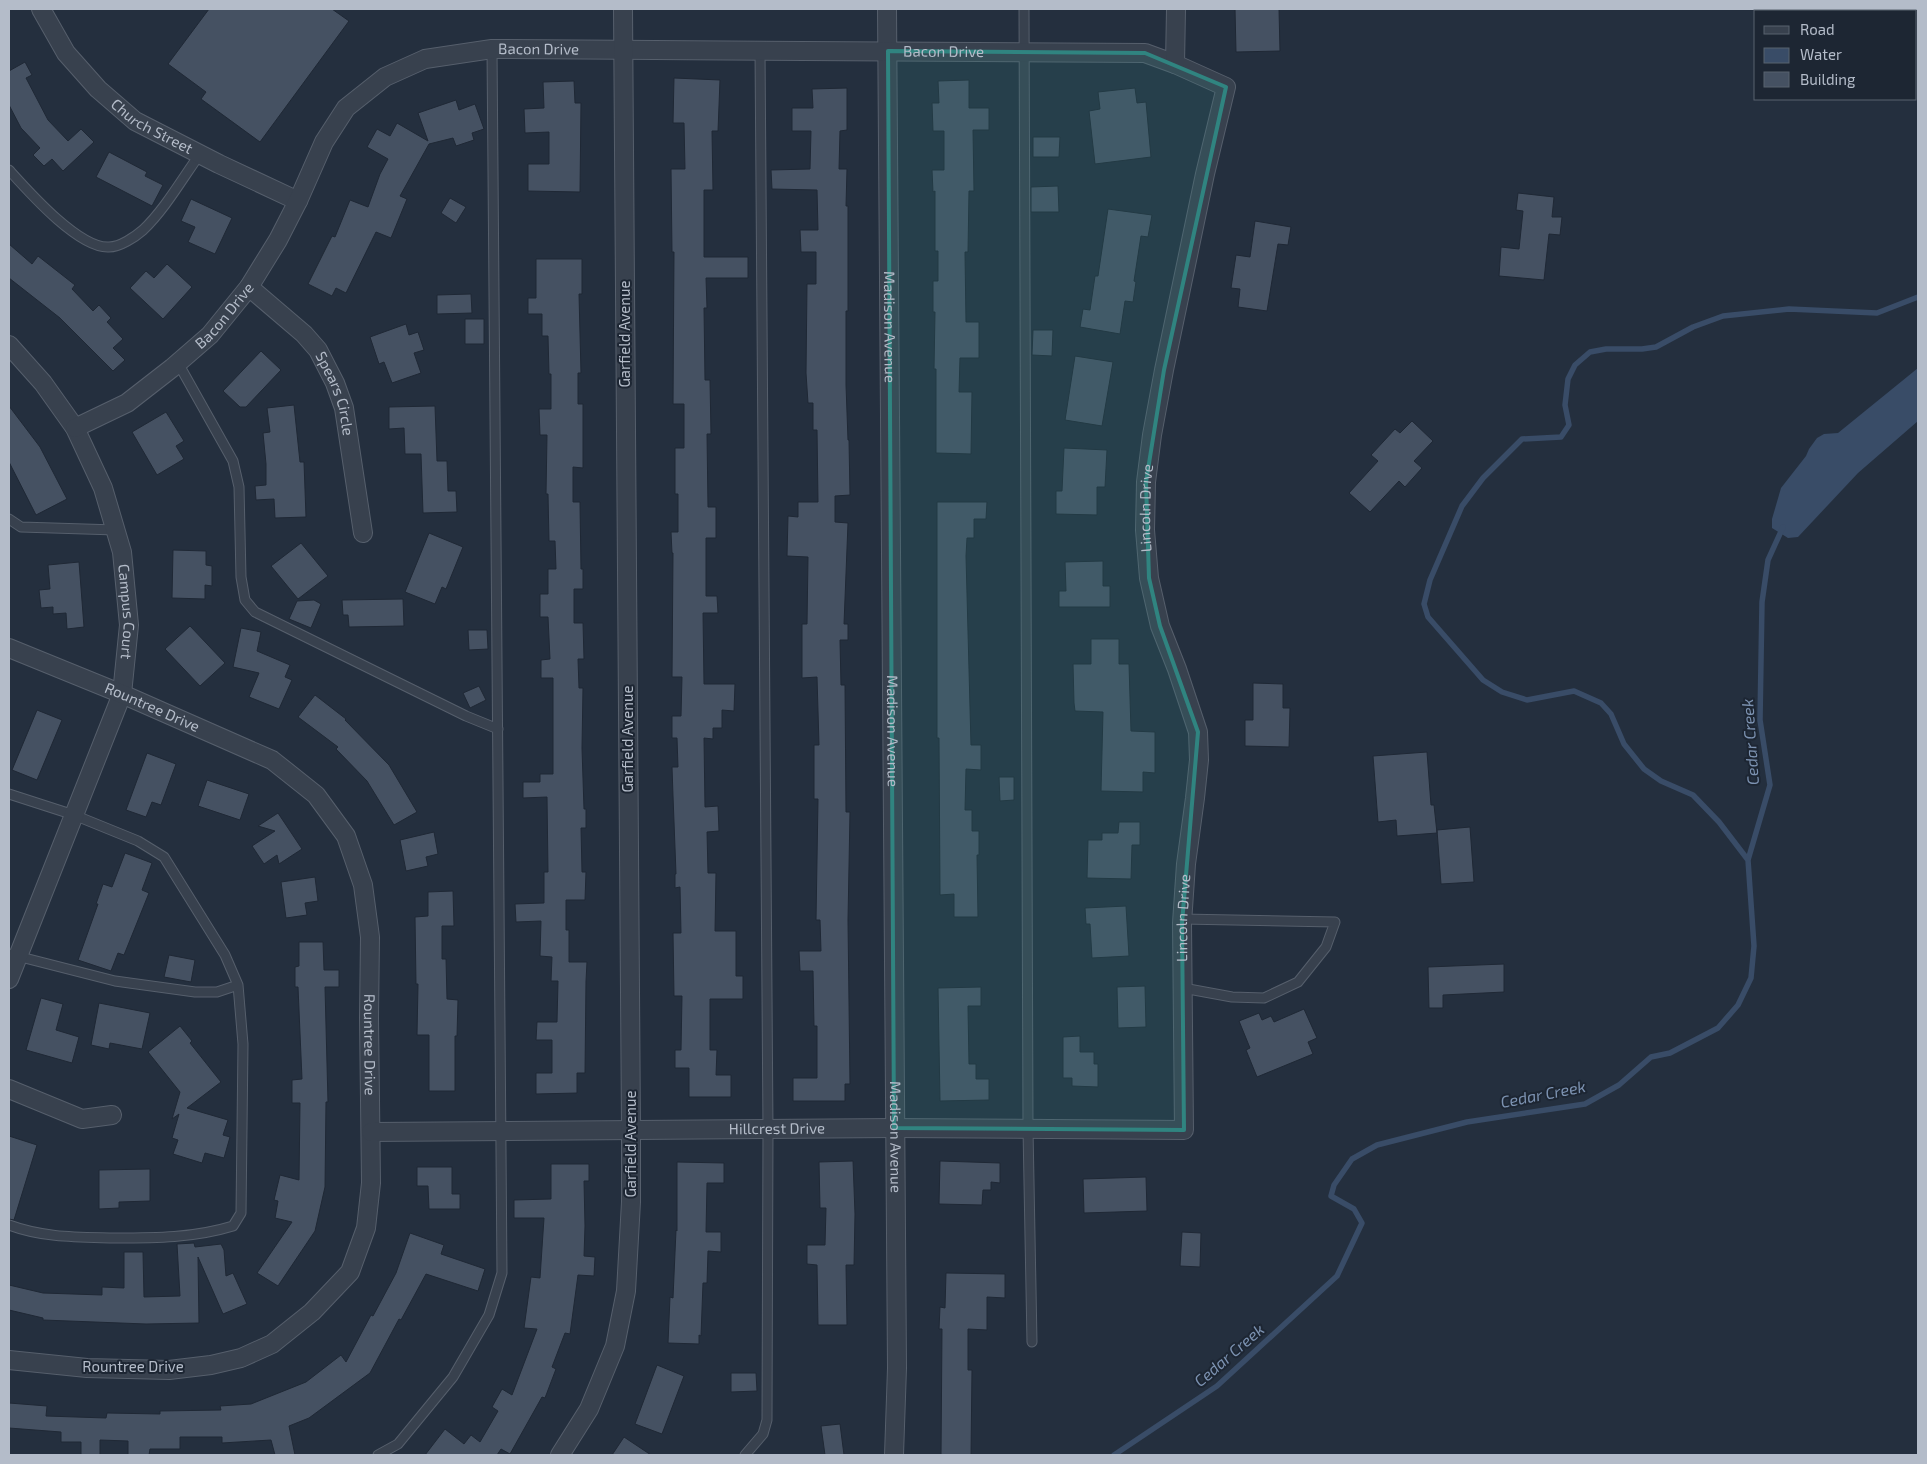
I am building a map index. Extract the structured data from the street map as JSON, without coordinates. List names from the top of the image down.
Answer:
{
  "streets": {
    "street": [
      "Bacon Drive",
      "Church Street",
      "Madison Avenue",
      "Garfield Avenue",
      "Spears Circle",
      "Lincoln Drive",
      "Campus Court",
      "Rountree Drive",
      "Hillcrest Drive"
    ]
  },
  "crossings": [
    ["Bacon Drive", "Church Street"],
    ["Bacon Drive", "Madison Avenue"],
    ["Bacon Drive", "Garfield Avenue"],
    ["Bacon Drive", "Spears Circle"],
    ["Bacon Drive", "Lincoln Drive"],
    ["Bacon Drive", "Campus Court"],
    ["Madison Avenue", "Hillcrest Drive"],
    ["Garfield Avenue", "Hillcrest Drive"],
    ["Lincoln Drive", "Hillcrest Drive"],
    ["Campus Court", "Rountree Drive"],
    ["Rountree Drive", "Hillcrest Drive"]
  ],
  "water": ["Cedar Creek"],
  "legend": ["Road", "Water", "Building"]
}
